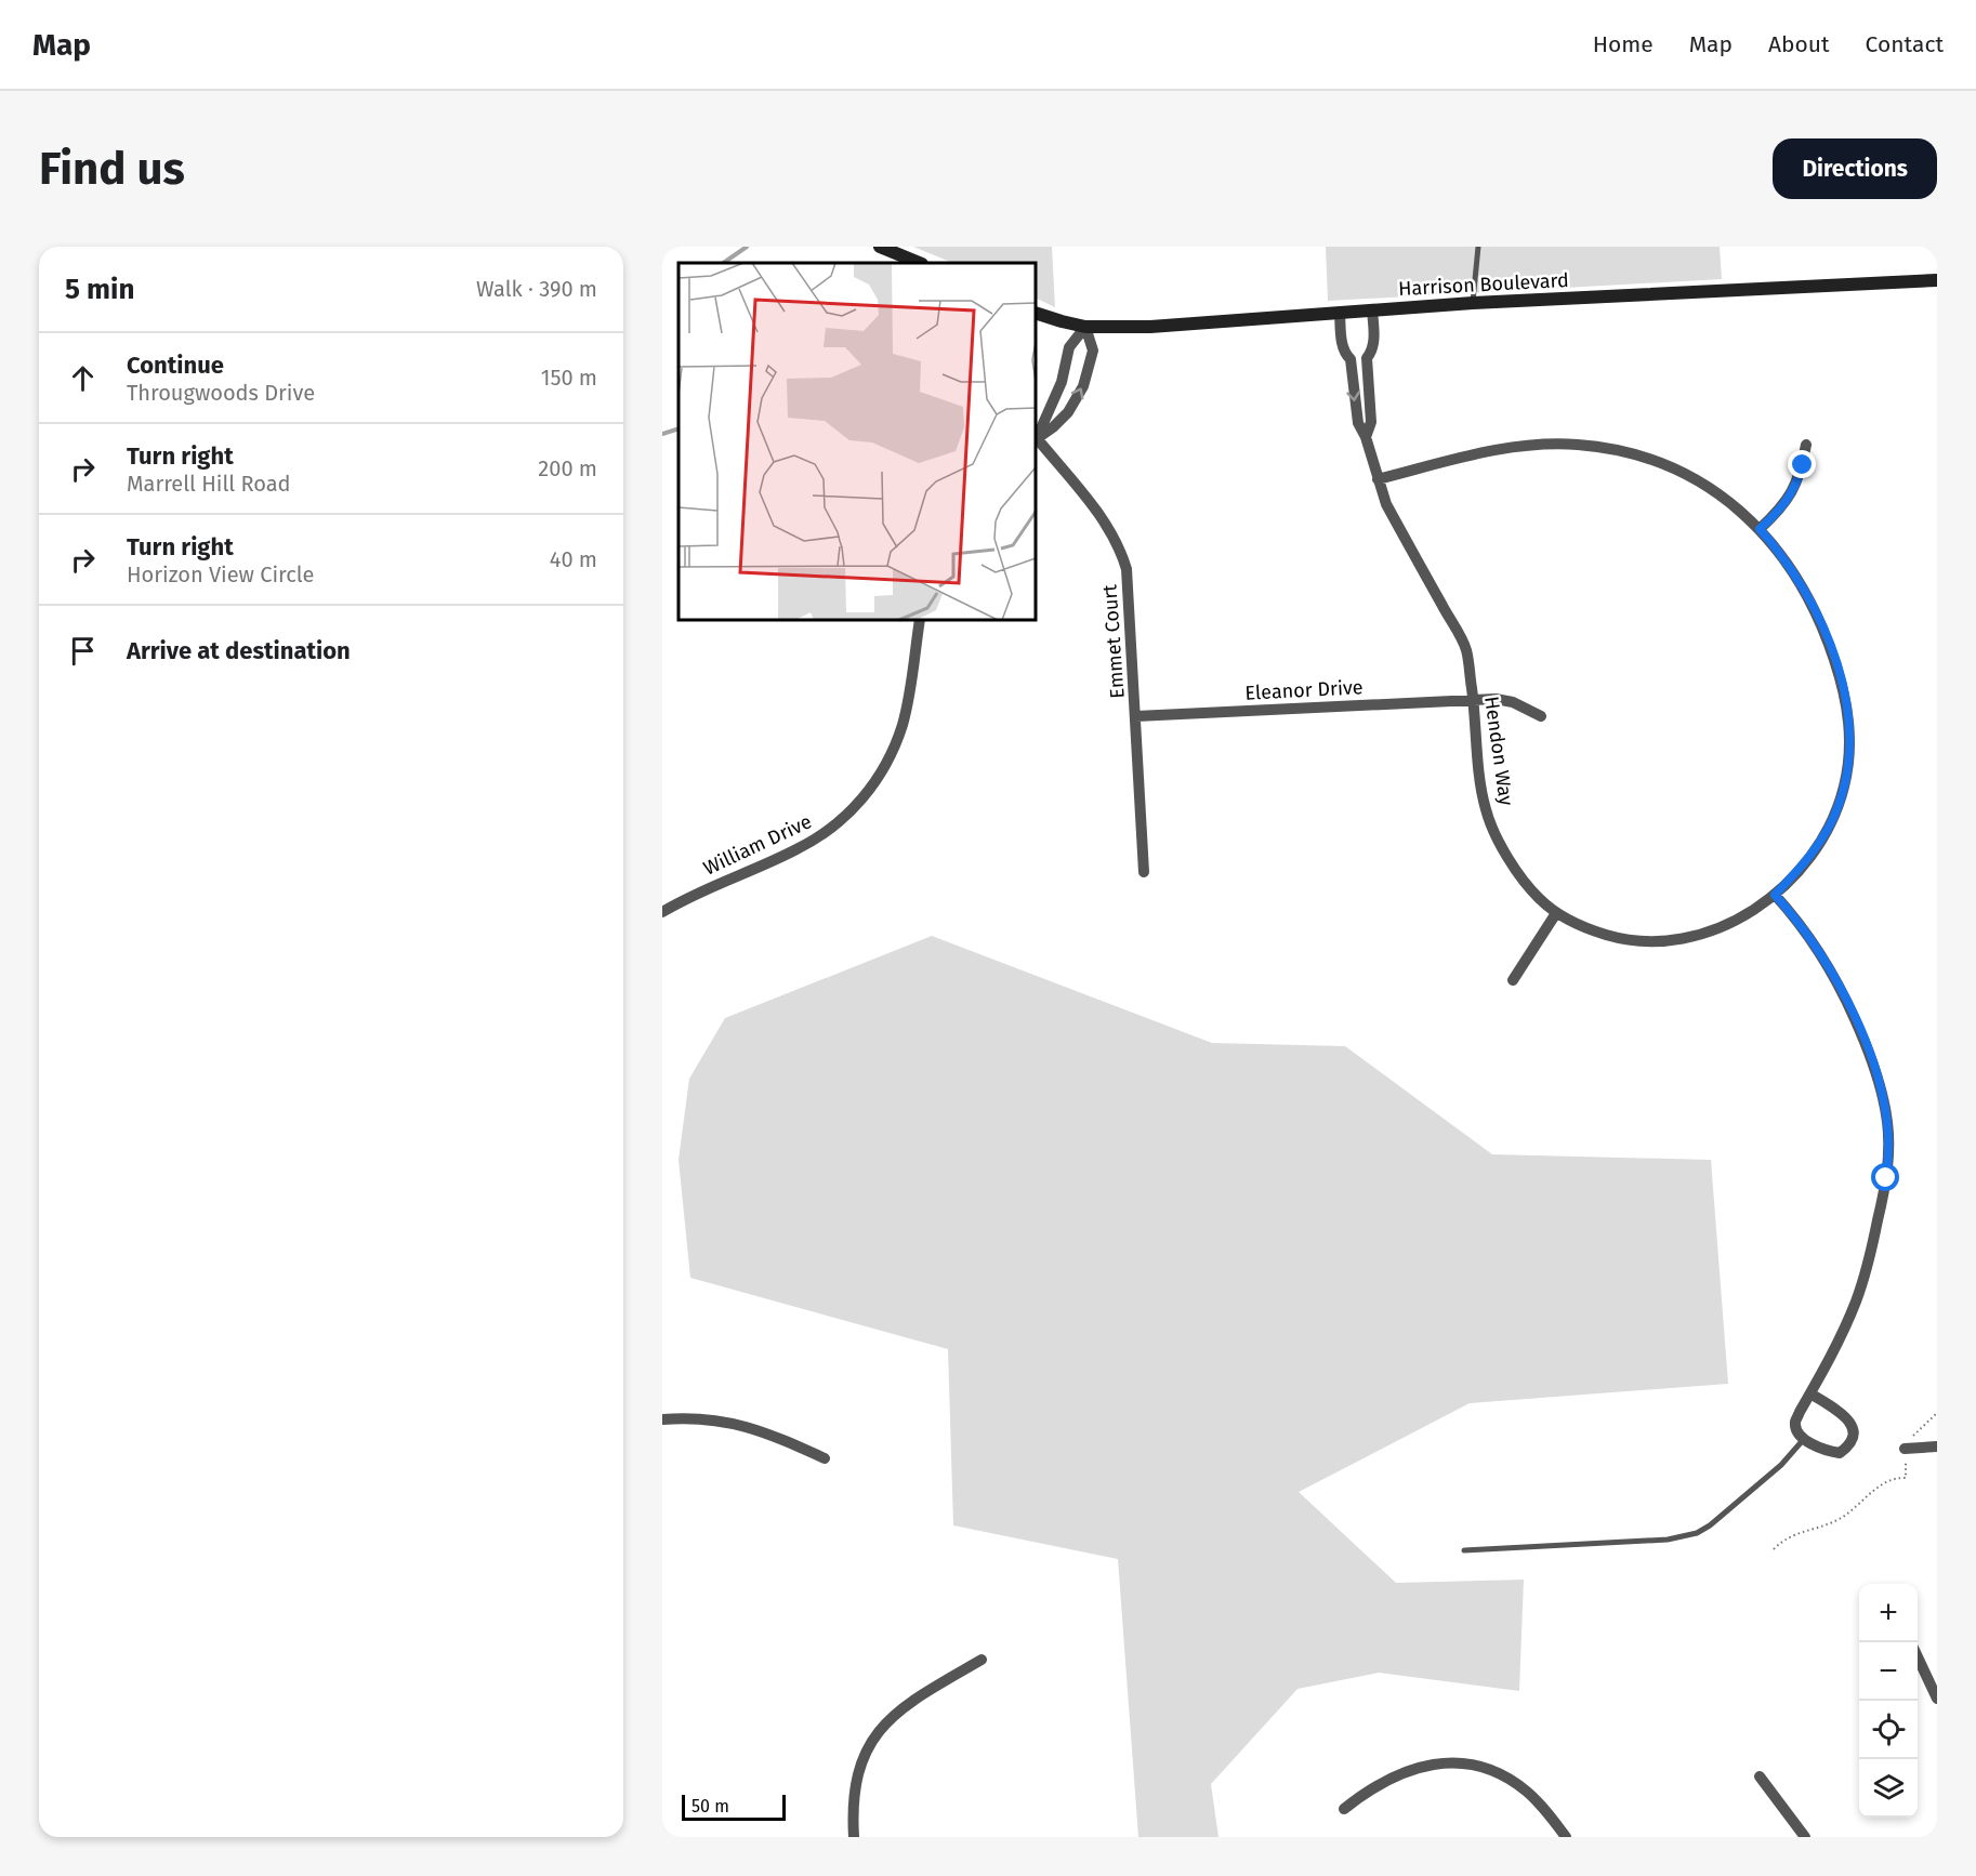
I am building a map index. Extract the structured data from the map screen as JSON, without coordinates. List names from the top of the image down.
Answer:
{
  "streets": {
    "street": [
      "Harrison Boulevard",
      "Emmet Court",
      "Eleanor Drive",
      "Hendon Way",
      "William Drive"
    ]
  },
  "crossings": [
    ["Harrison Boulevard", "Hendon Way"],
    ["Emmet Court", "Eleanor Drive"],
    ["Eleanor Drive", "Hendon Way"]
  ],
  "scale_bar": "50 m",
  "page": {
    "header": "Map",
    "nav": [
      "Home",
      "Map",
      "About",
      "Contact"
    ],
    "buttons": "Directions",
    "title": "Find us",
    "heading": ["5 min", "Walk · 390 m"],
    "list": [
      ["Continue", "Througwoods Drive", "150 m"],
      ["Turn right", "Marrell Hill Road", "200 m"],
      ["Turn right", "Horizon View Circle", "40 m"],
      "Arrive at destination"
    ],
    "map_buttons": ["+", "−"],
    "scale": "50 m"
  }
}
